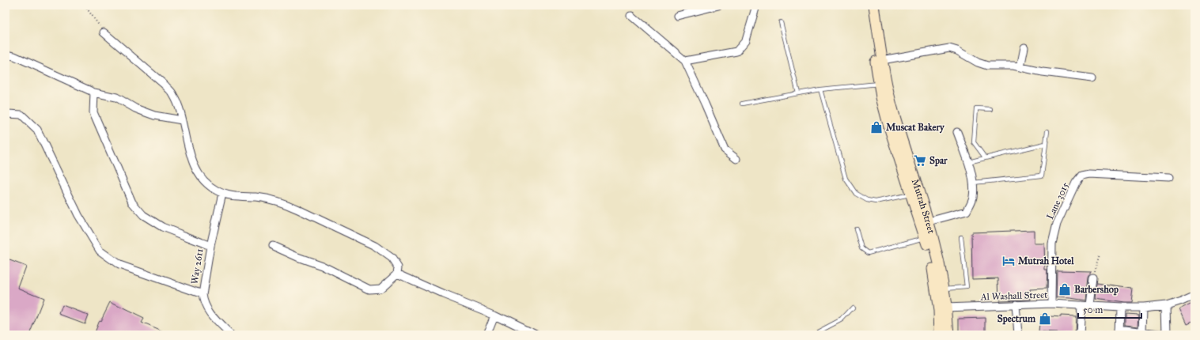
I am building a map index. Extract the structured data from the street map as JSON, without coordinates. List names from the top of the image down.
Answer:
{
  "streets": {
    "main road": ["Mutrah Street"],
    "street": ["Lane 3015", "Way 2611", "Al Washall Street"]
  },
  "crossings": [
    ["Lane 3015", "Al Washall Street"],
    ["Mutrah Street", "Al Washall Street"]
  ],
  "places": {
    "shop": ["Muscat Bakery", "Barbershop", "Spectrum"],
    "supermarket": ["Spar"],
    "hotel": ["Mutrah Hotel"]
  },
  "scale_bar": "50 m"
}
